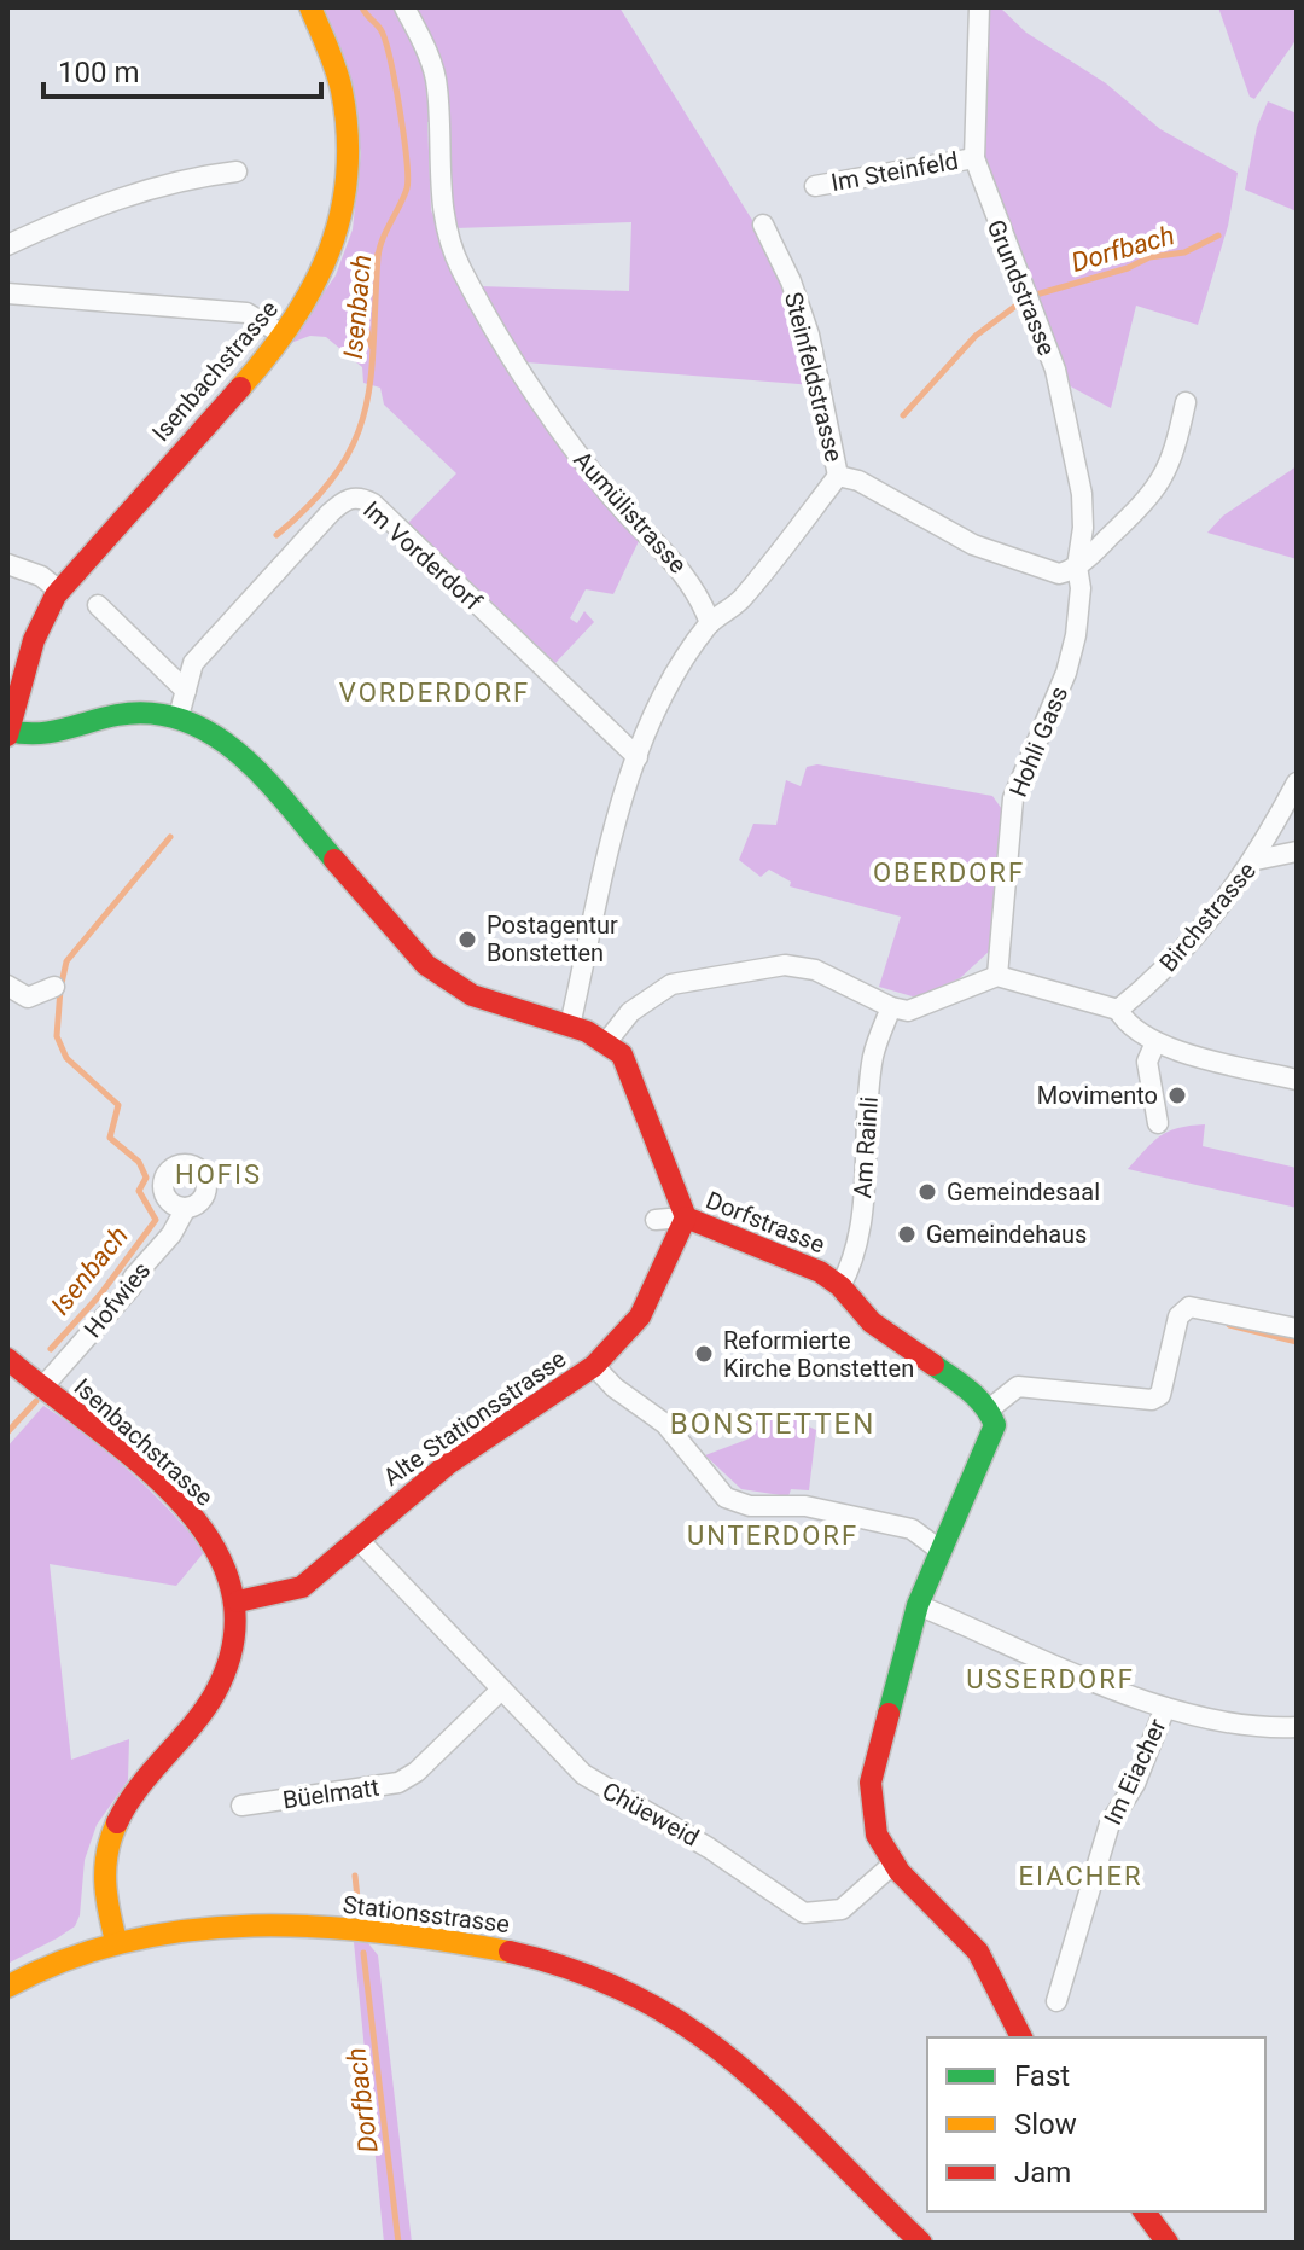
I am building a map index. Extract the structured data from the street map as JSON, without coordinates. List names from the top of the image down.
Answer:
{
  "streets": {
    "street": [
      "Im Steinfeld",
      "Grundstrasse",
      "Isenbachstrasse",
      "Steinfeldstrasse",
      "Aumülistrasse",
      "Im Vorderdorf",
      "Hohli Gass",
      "Birchstrasse",
      "Am Rainli",
      "Dorfstrasse",
      "Hofwies",
      "Alte Stationsstrasse",
      "Im Eiacher",
      "Büelmatt",
      "Chüeweid",
      "Stationsstrasse"
    ]
  },
  "crossings": [
    ["Im Steinfeld", "Grundstrasse"],
    ["Grundstrasse", "Hohli Gass"],
    ["Isenbachstrasse", "Hofwies"],
    ["Isenbachstrasse", "Alte Stationsstrasse"],
    ["Isenbachstrasse", "Stationsstrasse"],
    ["Am Rainli", "Dorfstrasse"],
    ["Dorfstrasse", "Alte Stationsstrasse"],
    ["Alte Stationsstrasse", "Chüeweid"],
    ["Büelmatt", "Chüeweid"]
  ],
  "districts": [
    "VORDERDORF",
    "OBERDORF",
    "HOFIS",
    "BONSTETTEN",
    "UNTERDORF",
    "USSERDORF",
    "EIACHER"
  ],
  "water": ["Dorfbach", "Isenbach"],
  "places": [
    "Postagentur Bonstetten",
    "Movimento",
    "Gemeindesaal",
    "Gemeindehaus",
    "Reformierte Kirche Bonstetten"
  ],
  "legend": ["Fast", "Slow", "Jam"],
  "scale_bar": "100 m"
}
